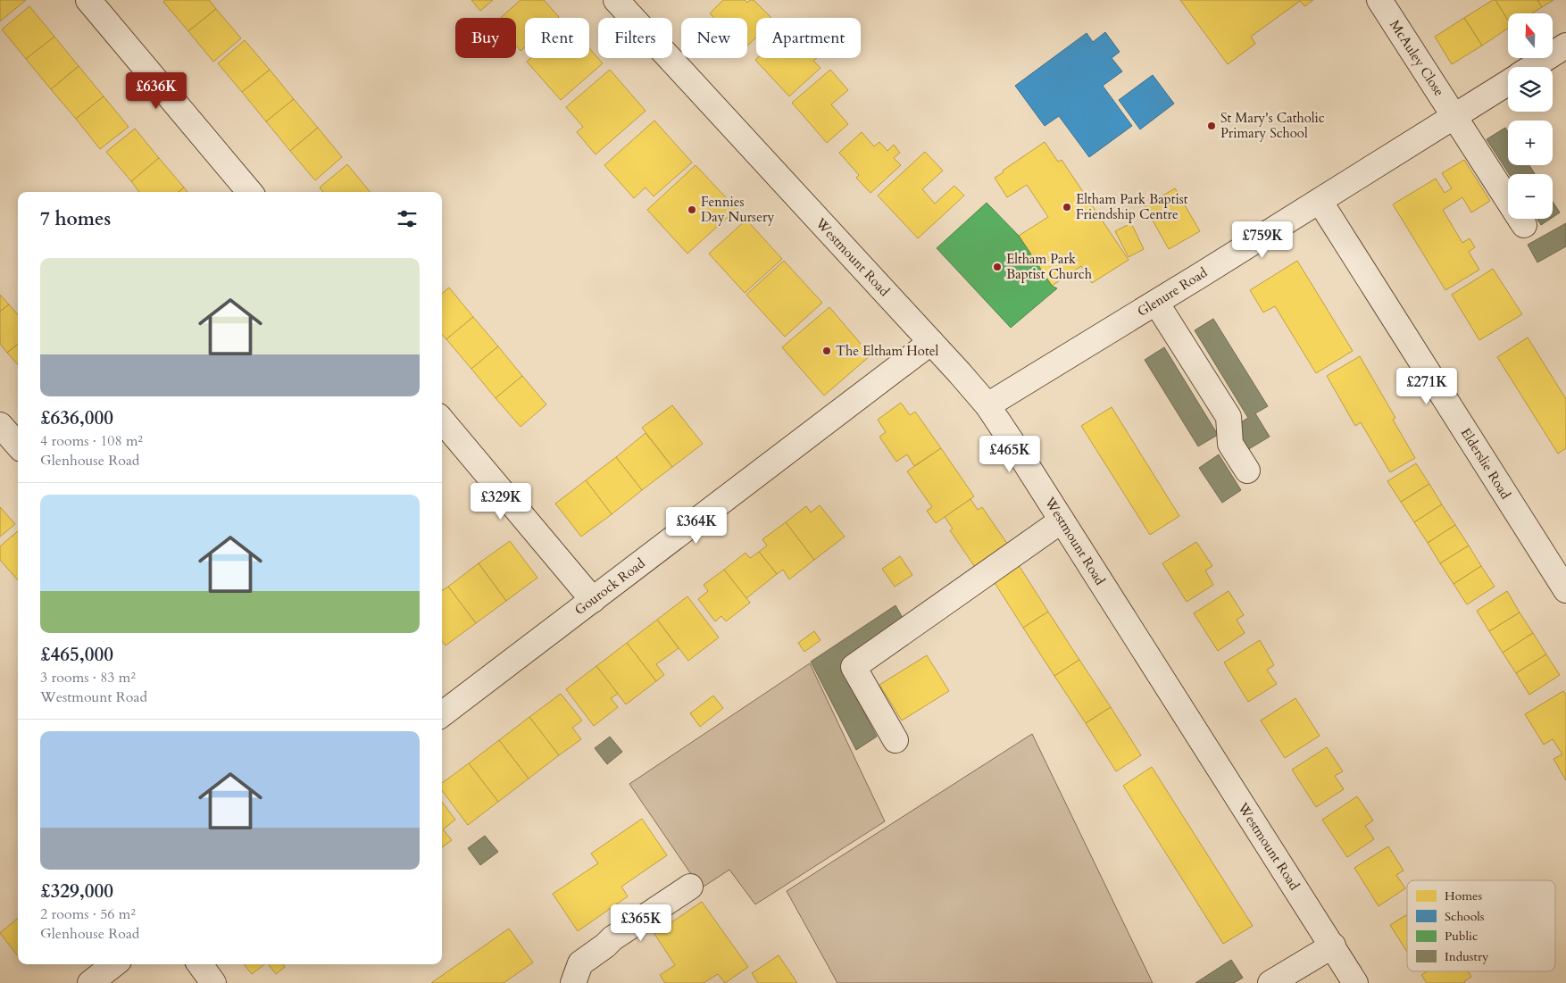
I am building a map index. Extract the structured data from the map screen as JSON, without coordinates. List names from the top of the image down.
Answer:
{
  "streets": {
    "street": [
      "McAuley Close",
      "Westmount Road",
      "Glenure Road",
      "Elderslie Road",
      "Gourock Road"
    ]
  },
  "crossings": [
    ["McAuley Close", "Glenure Road"],
    ["Westmount Road", "Glenure Road"],
    ["Westmount Road", "Gourock Road"],
    ["Glenure Road", "Elderslie Road"]
  ],
  "places": [
    "St Mary's Catholic Primary School",
    "Eltham Park Baptist Friendship Centre",
    "Fennies Day Nursery",
    "Eltham Park Baptist Church",
    "The Eltham Hotel"
  ],
  "legend": [
    "Homes",
    "Schools",
    "Public",
    "Industry"
  ],
  "north": "top",
  "page": {
    "map_buttons": ["+", "−"],
    "chip": [
      "Buy",
      "Rent",
      "Filters",
      "New",
      "Apartment"
    ],
    "price": [
      "£636K",
      "£759K",
      "£271K",
      "£465K",
      "£329K",
      "£364K",
      "£365K"
    ],
    "heading": "7 homes",
    "list": [
      {
        "name": "£636,000",
        "note": "4 rooms · 108 m² · Glenhouse Road"
      },
      {
        "name": "£465,000",
        "note": "3 rooms · 83 m² · Westmount Road"
      },
      {
        "name": "£329,000",
        "note": "2 rooms · 56 m² · Glenhouse Road"
      }
    ]
  }
}
